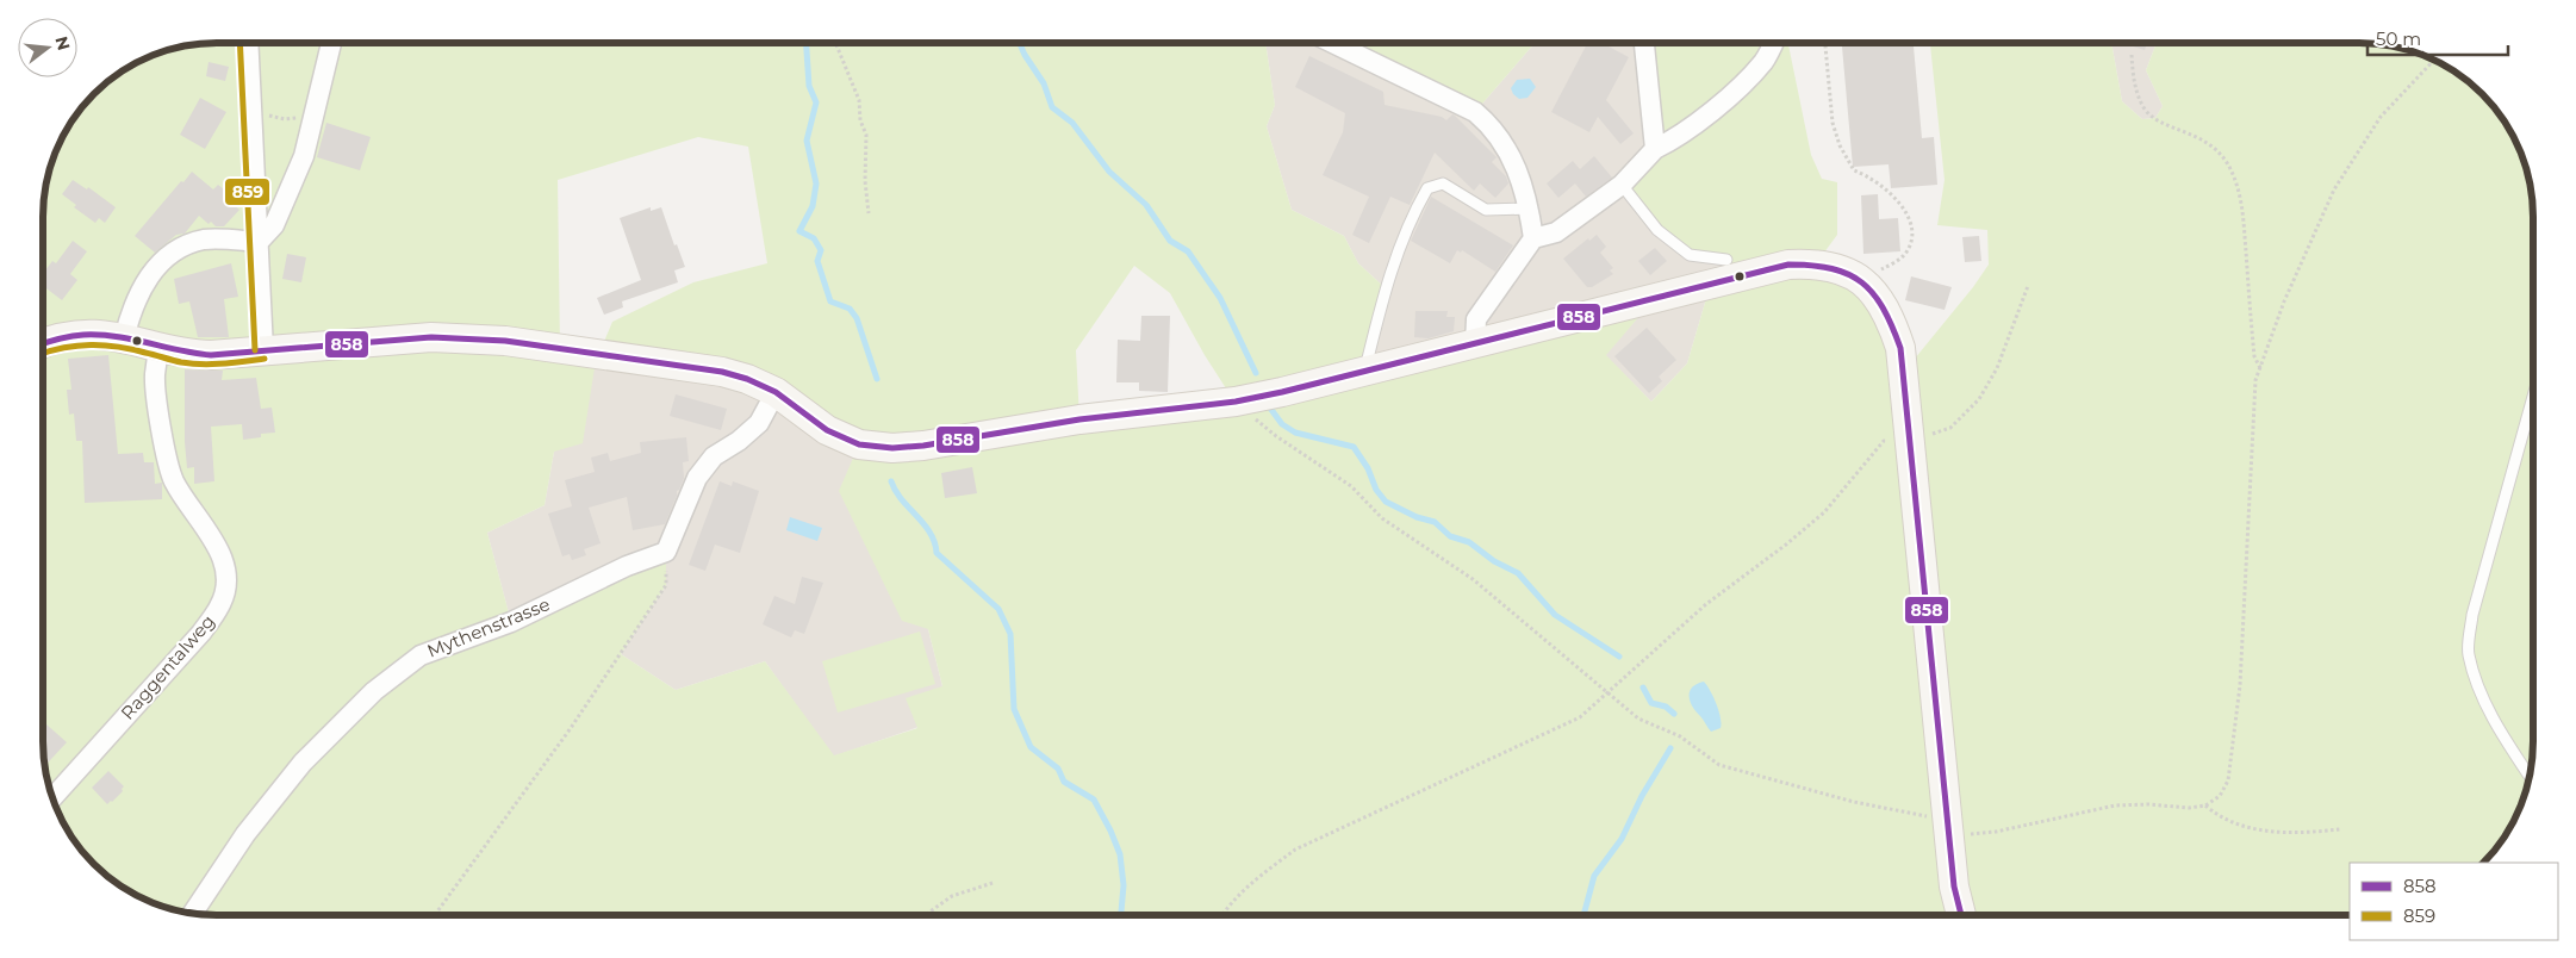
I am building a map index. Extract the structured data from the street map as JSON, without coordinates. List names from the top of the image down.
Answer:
{
  "streets": {
    "street": ["Mythenstrasse", "Raggentalweg"]
  },
  "lines": ["transit line 859", "transit line 858"],
  "legend": ["858", "859"],
  "scale_bar": "50 m",
  "north": "right"
}
